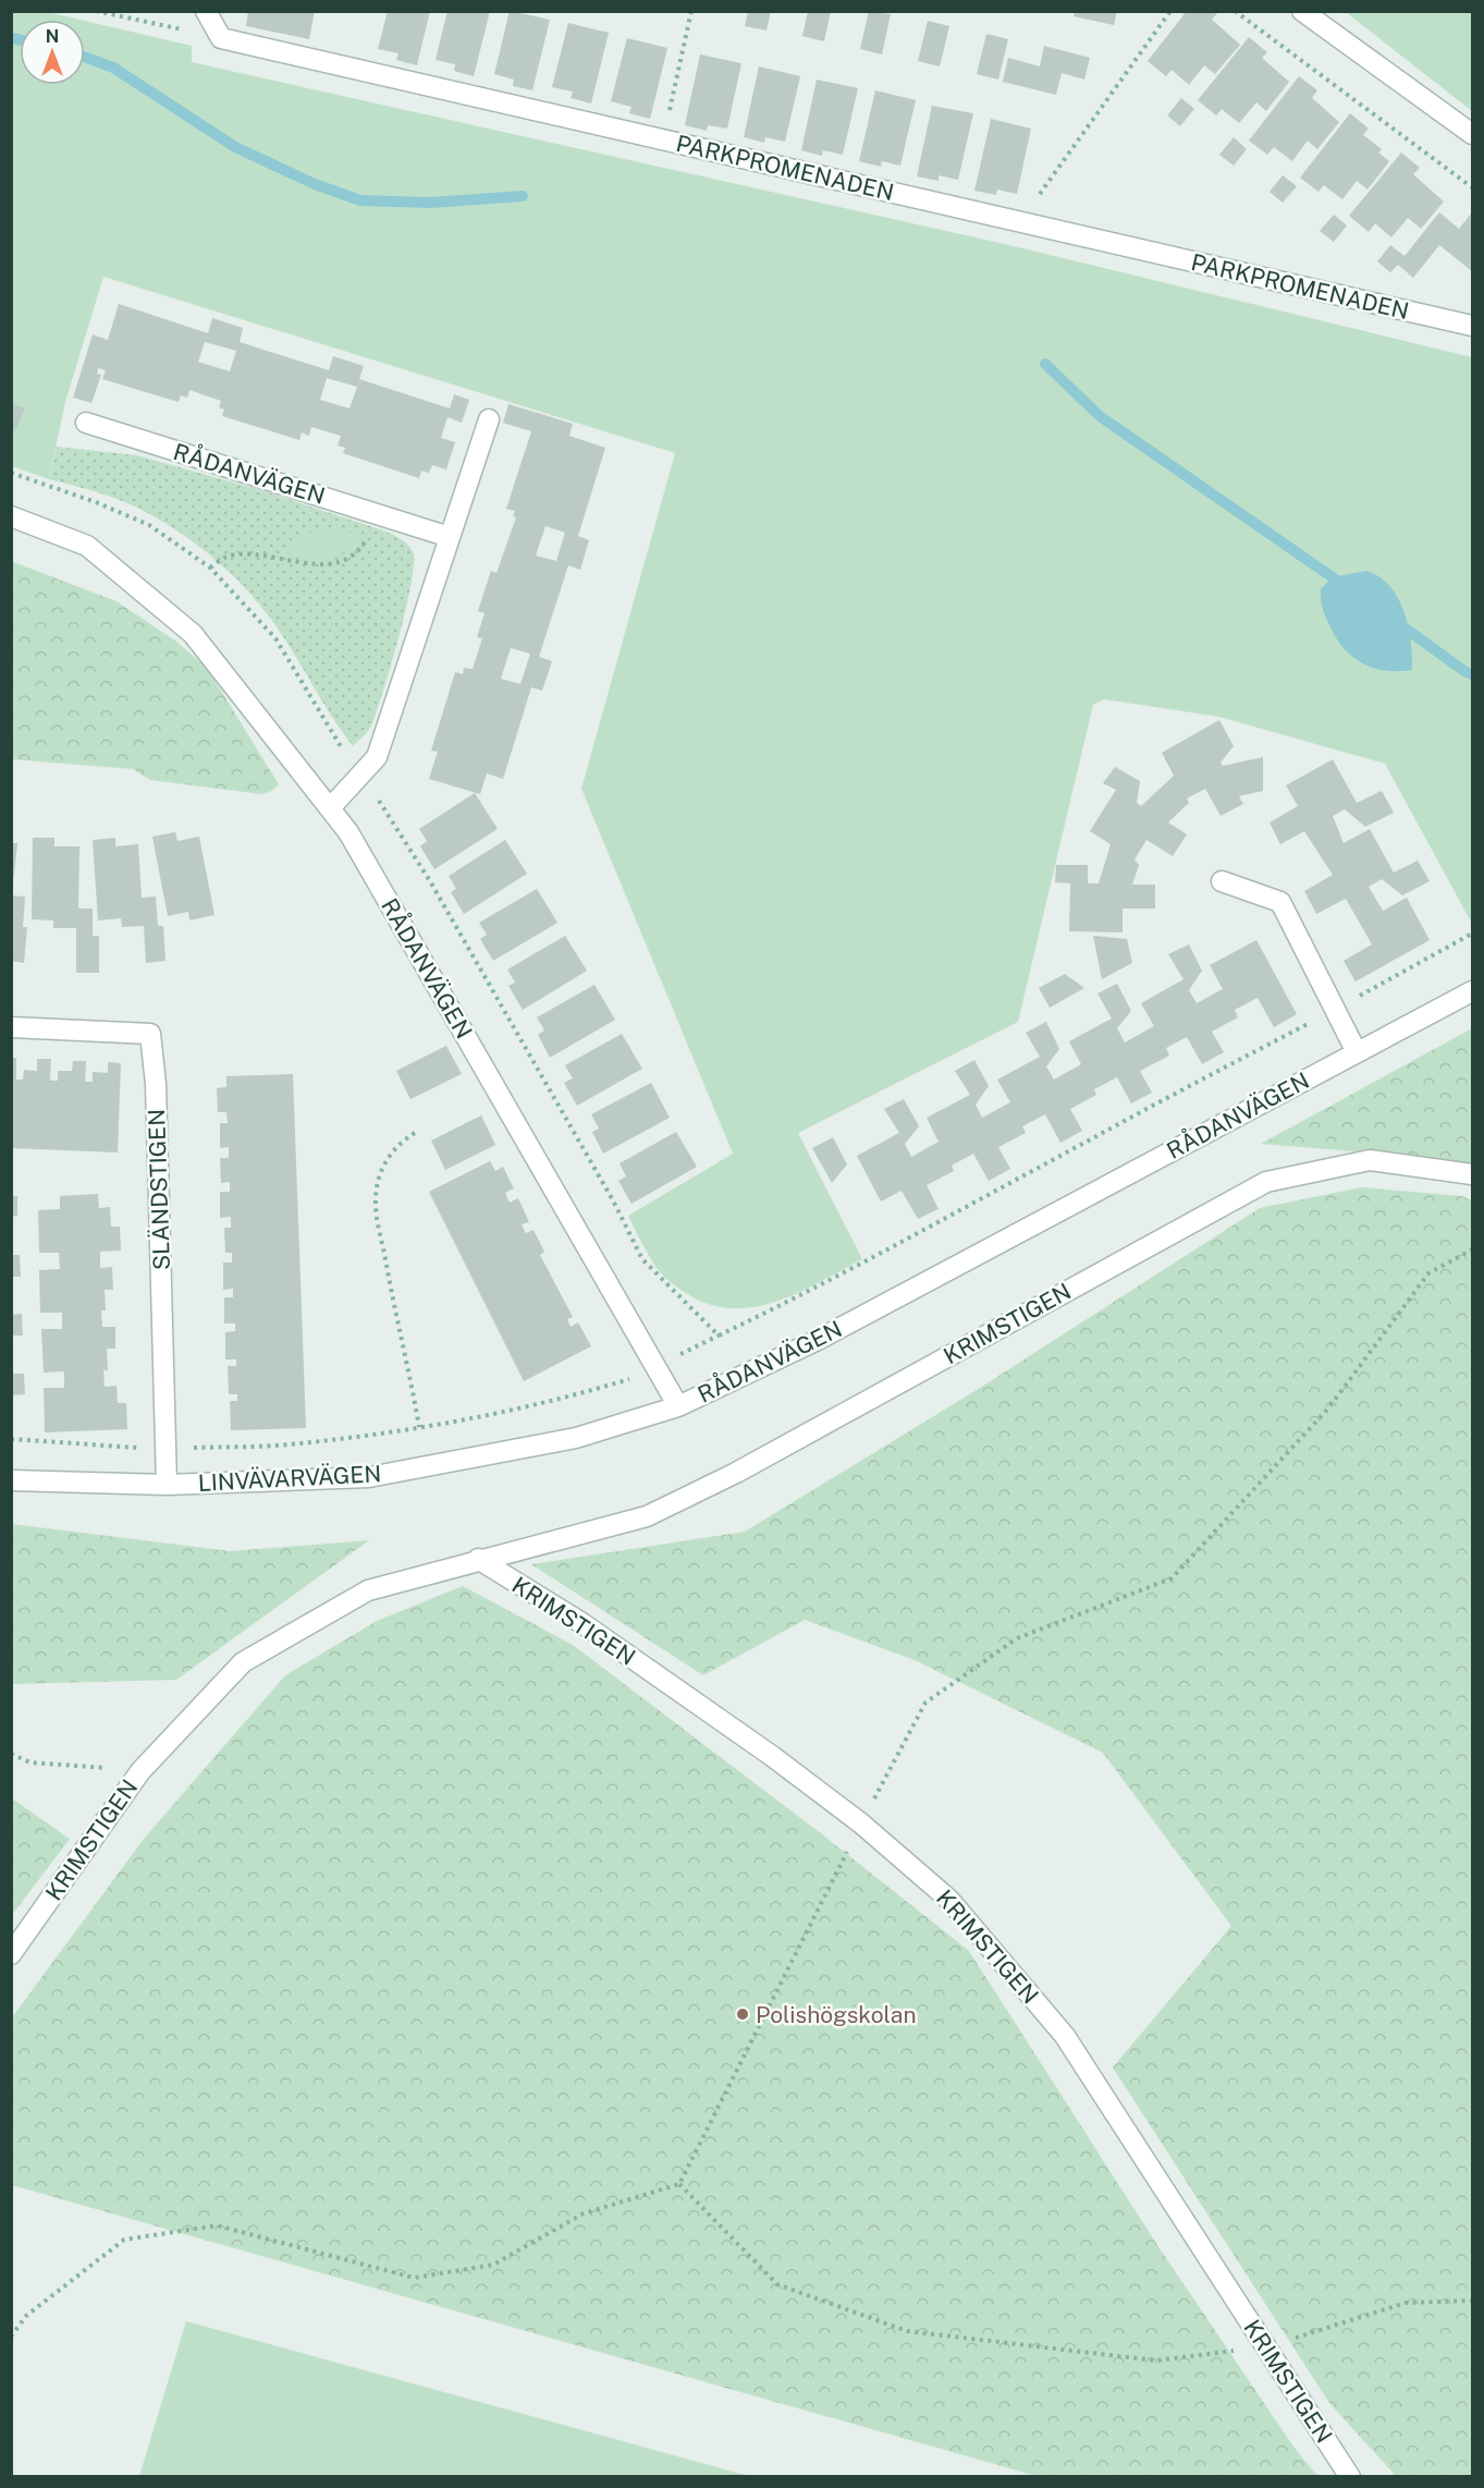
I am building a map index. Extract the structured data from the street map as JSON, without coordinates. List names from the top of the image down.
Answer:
{
  "streets": {
    "street": [
      "PARKPROMENADEN",
      "RÅDANVÄGEN",
      "SLÄNDSTIGEN",
      "KRIMSTIGEN",
      "LINVÄVARVÄGEN"
    ]
  },
  "crossings": [
    ["RÅDANVÄGEN", "LINVÄVARVÄGEN"],
    ["SLÄNDSTIGEN", "LINVÄVARVÄGEN"]
  ],
  "places": ["Polishögskolan"],
  "north": "top"
}
